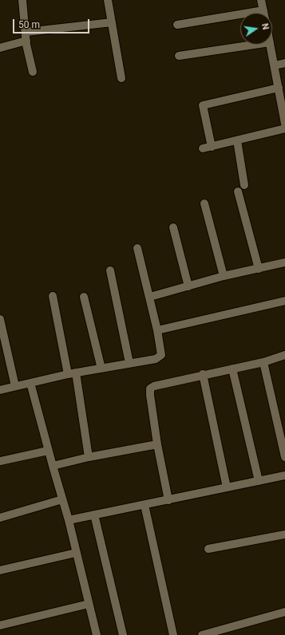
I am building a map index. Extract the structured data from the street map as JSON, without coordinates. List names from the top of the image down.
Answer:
{
  "scale_bar": "50 m",
  "north": "right"
}
